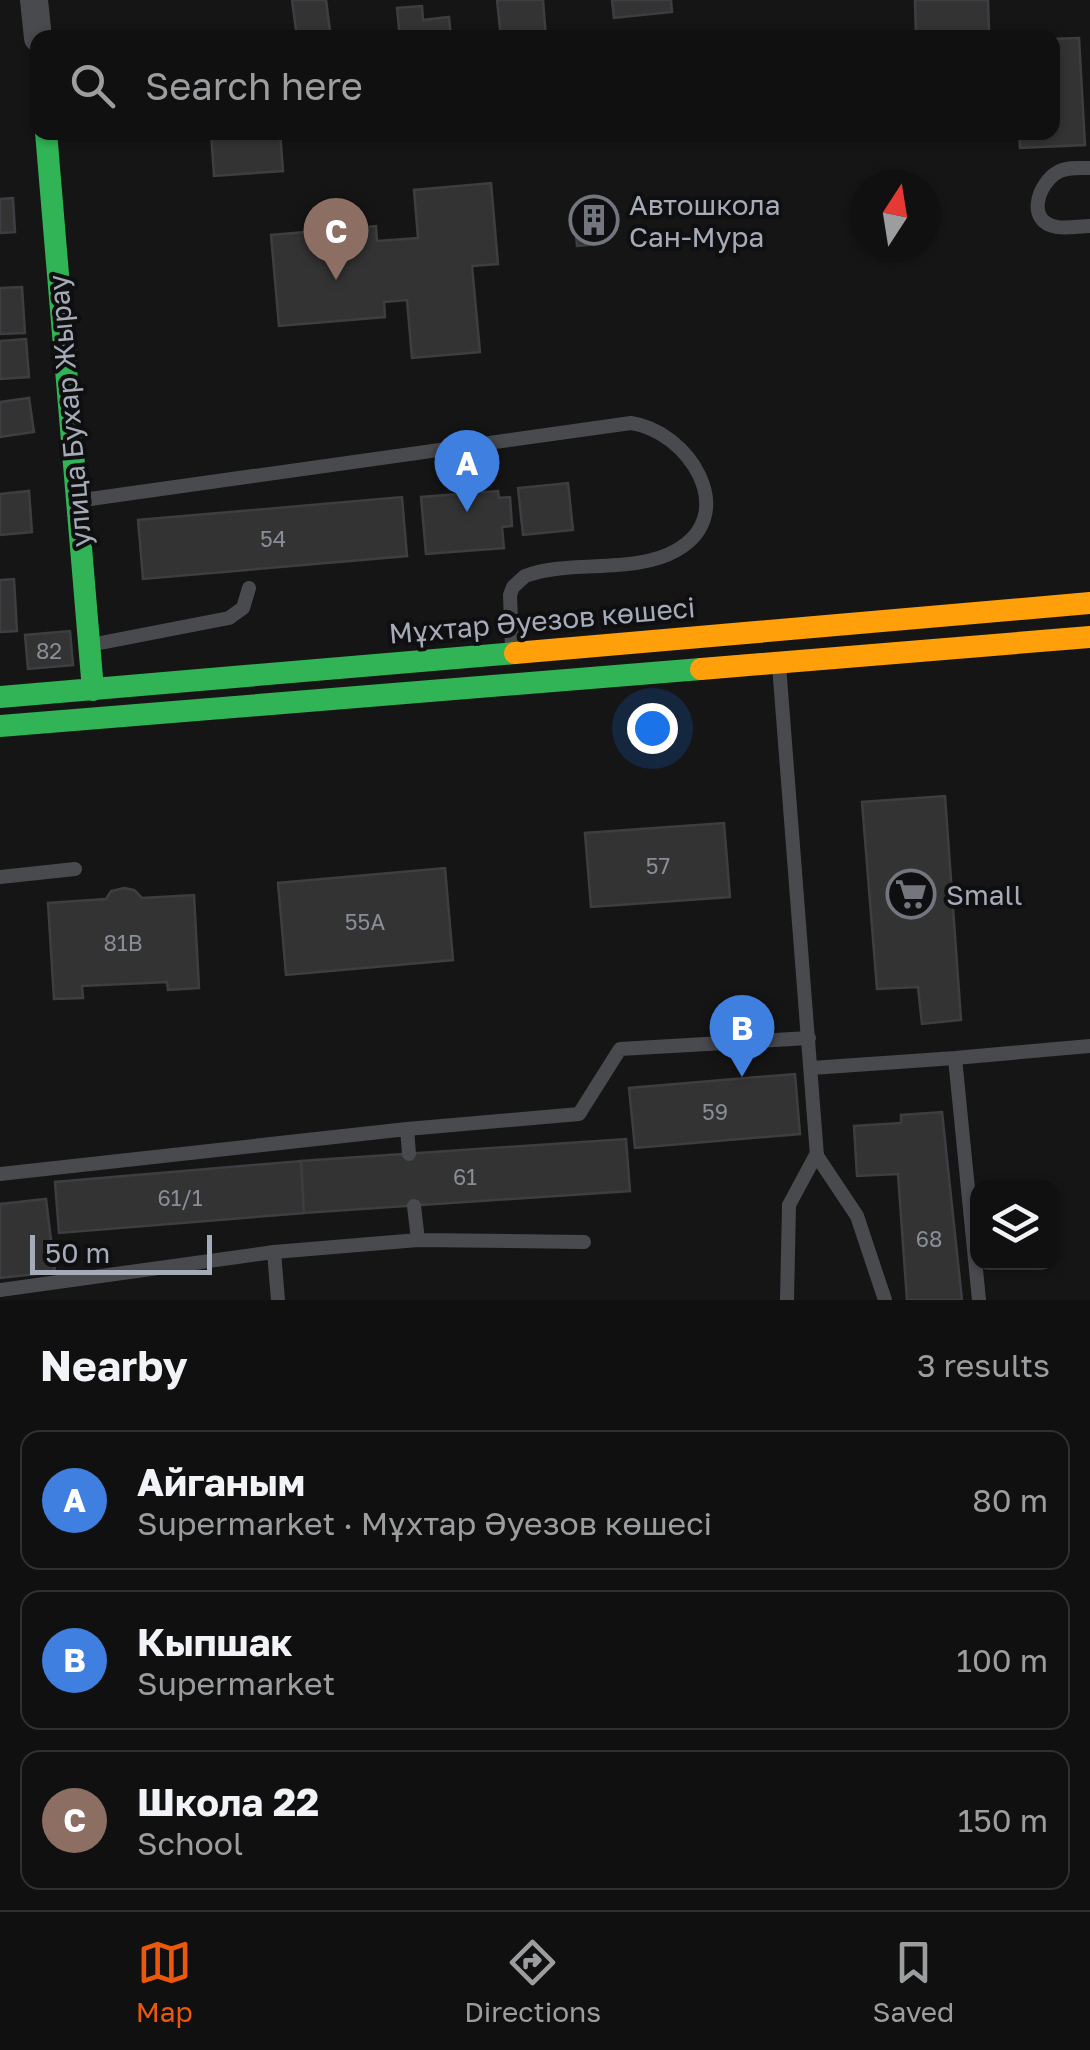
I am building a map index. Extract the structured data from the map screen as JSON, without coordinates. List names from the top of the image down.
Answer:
{
  "streets": {
    "main road": ["улица Бухар Жырау", "Мұхтар Әуезов көшесі"]
  },
  "crossings": [
    ["улица Бухар Жырау", "Мұхтар Әуезов көшесі"]
  ],
  "places": {
    "building": ["Автошкола Сан-Мура"],
    "supermarket": ["Small"]
  },
  "house_numbers": [
    "54",
    "82",
    "57",
    "55А",
    "81В",
    "59",
    "61",
    "61/1",
    "68"
  ],
  "scale_bar": "50 m",
  "north": "top",
  "page": {
    "search": "Search here",
    "pins": ["C", "A", "B"],
    "scale": "50 m",
    "heading": ["Nearby", "3 results"],
    "list": [
      {
        "mark": "A",
        "name": "Айганым",
        "note": "Supermarket · Мұхтар Әуезов көшесі",
        "value": "80 m"
      },
      {
        "mark": "B",
        "name": "Кыпшак",
        "note": "Supermarket",
        "value": "100 m"
      },
      {
        "mark": "C",
        "name": "Школа 22",
        "note": "School",
        "value": "150 m"
      }
    ],
    "nav": ["Map", "Directions", "Saved"]
  }
}
